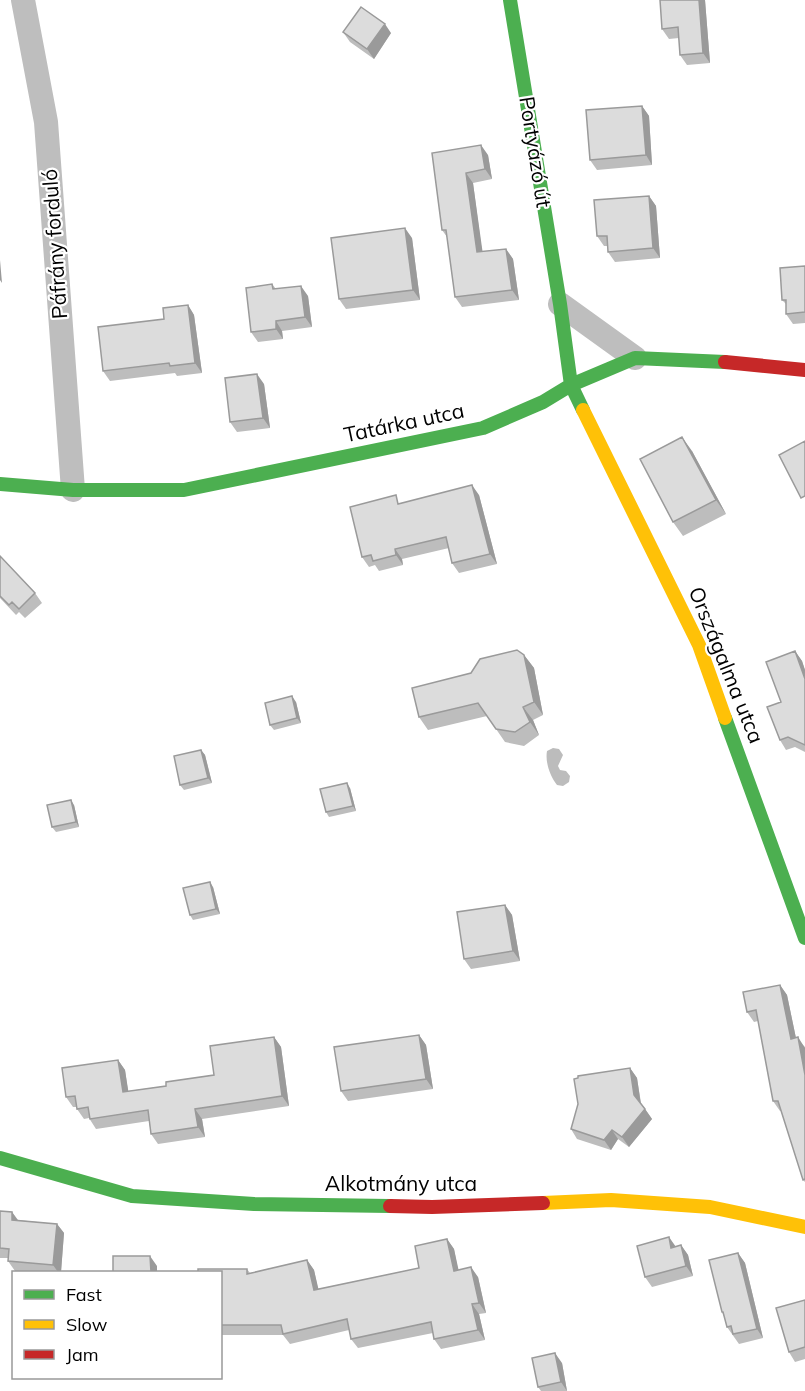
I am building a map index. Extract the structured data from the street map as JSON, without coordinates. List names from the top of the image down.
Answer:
{
  "streets": {
    "street": [
      "Portyázó út",
      "Páfrány forduló",
      "Tatárka utca",
      "Országalma utca",
      "Alkotmány utca"
    ]
  },
  "crossings": [
    ["Portyázó út", "Tatárka utca"],
    ["Portyázó út", "Országalma utca"],
    ["Páfrány forduló", "Tatárka utca"],
    ["Tatárka utca", "Országalma utca"]
  ],
  "legend": ["Fast", "Slow", "Jam"]
}
